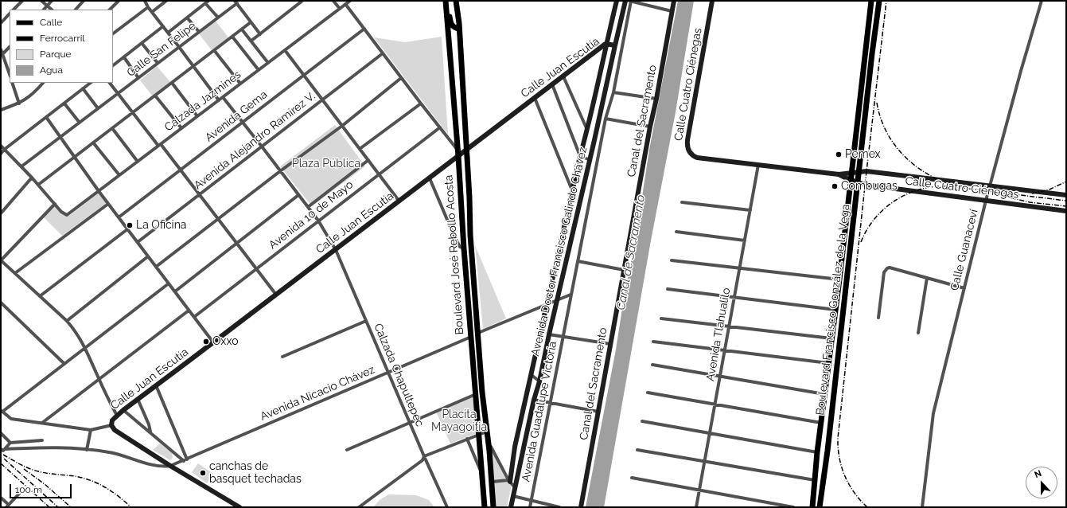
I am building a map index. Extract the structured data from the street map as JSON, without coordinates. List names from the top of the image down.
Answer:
{
  "streets": {
    "main road": ["Boulevard José Rebollo Acosta", "Boulevard Francisco González de la Vega"],
    "street": [
      "Calle San Felipe",
      "Calle Juan Escutia",
      "Calle Cuatro Ciénegas",
      "Calzada Jazmines",
      "Avenida Gema",
      "Canal del Sacramento",
      "Avenida Alejandro Ramírez V.",
      "Avenida 10 de Mayo",
      "Calle Guanaceví",
      "Avenida Doctor Francisco Galindo Chávez",
      "Avenida Tlahualilo",
      "Calzada Chapultepec",
      "Avenida Nicacio Chávez",
      "Avenida Guadalupe Victoria"
    ]
  },
  "crossings": [
    ["Calle Juan Escutia", "Avenida Doctor Francisco Galindo Chávez"],
    ["Calle Juan Escutia", "Boulevard José Rebollo Acosta"],
    ["Calle Juan Escutia", "Calzada Chapultepec"],
    ["Calle Cuatro Ciénegas", "Calle Guanaceví"],
    ["Calle Cuatro Ciénegas", "Boulevard Francisco González de la Vega"],
    ["Calle Cuatro Ciénegas", "Avenida Tlahualilo"],
    ["Calzada Jazmines", "Calzada Chapultepec"],
    ["Avenida Gema", "Calzada Chapultepec"],
    ["Avenida Alejandro Ramírez V.", "Calzada Chapultepec"],
    ["Avenida 10 de Mayo", "Calzada Chapultepec"],
    ["Avenida Doctor Francisco Galindo Chávez", "Avenida Guadalupe Victoria"],
    ["Boulevard José Rebollo Acosta", "Avenida Nicacio Chávez"],
    ["Calzada Chapultepec", "Avenida Nicacio Chávez"]
  ],
  "water": ["Canal de Sacramento"],
  "parks": ["Plaza Pública", "Placita Mayagoitia"],
  "places": [
    "Pemex",
    "Combugas",
    "La Oficina",
    "Oxxo",
    "canchas de basquet techadas"
  ],
  "legend": [
    "Calle",
    "Ferrocarril",
    "Parque",
    "Agua"
  ],
  "scale_bar": "100 m",
  "north": "top"
}
